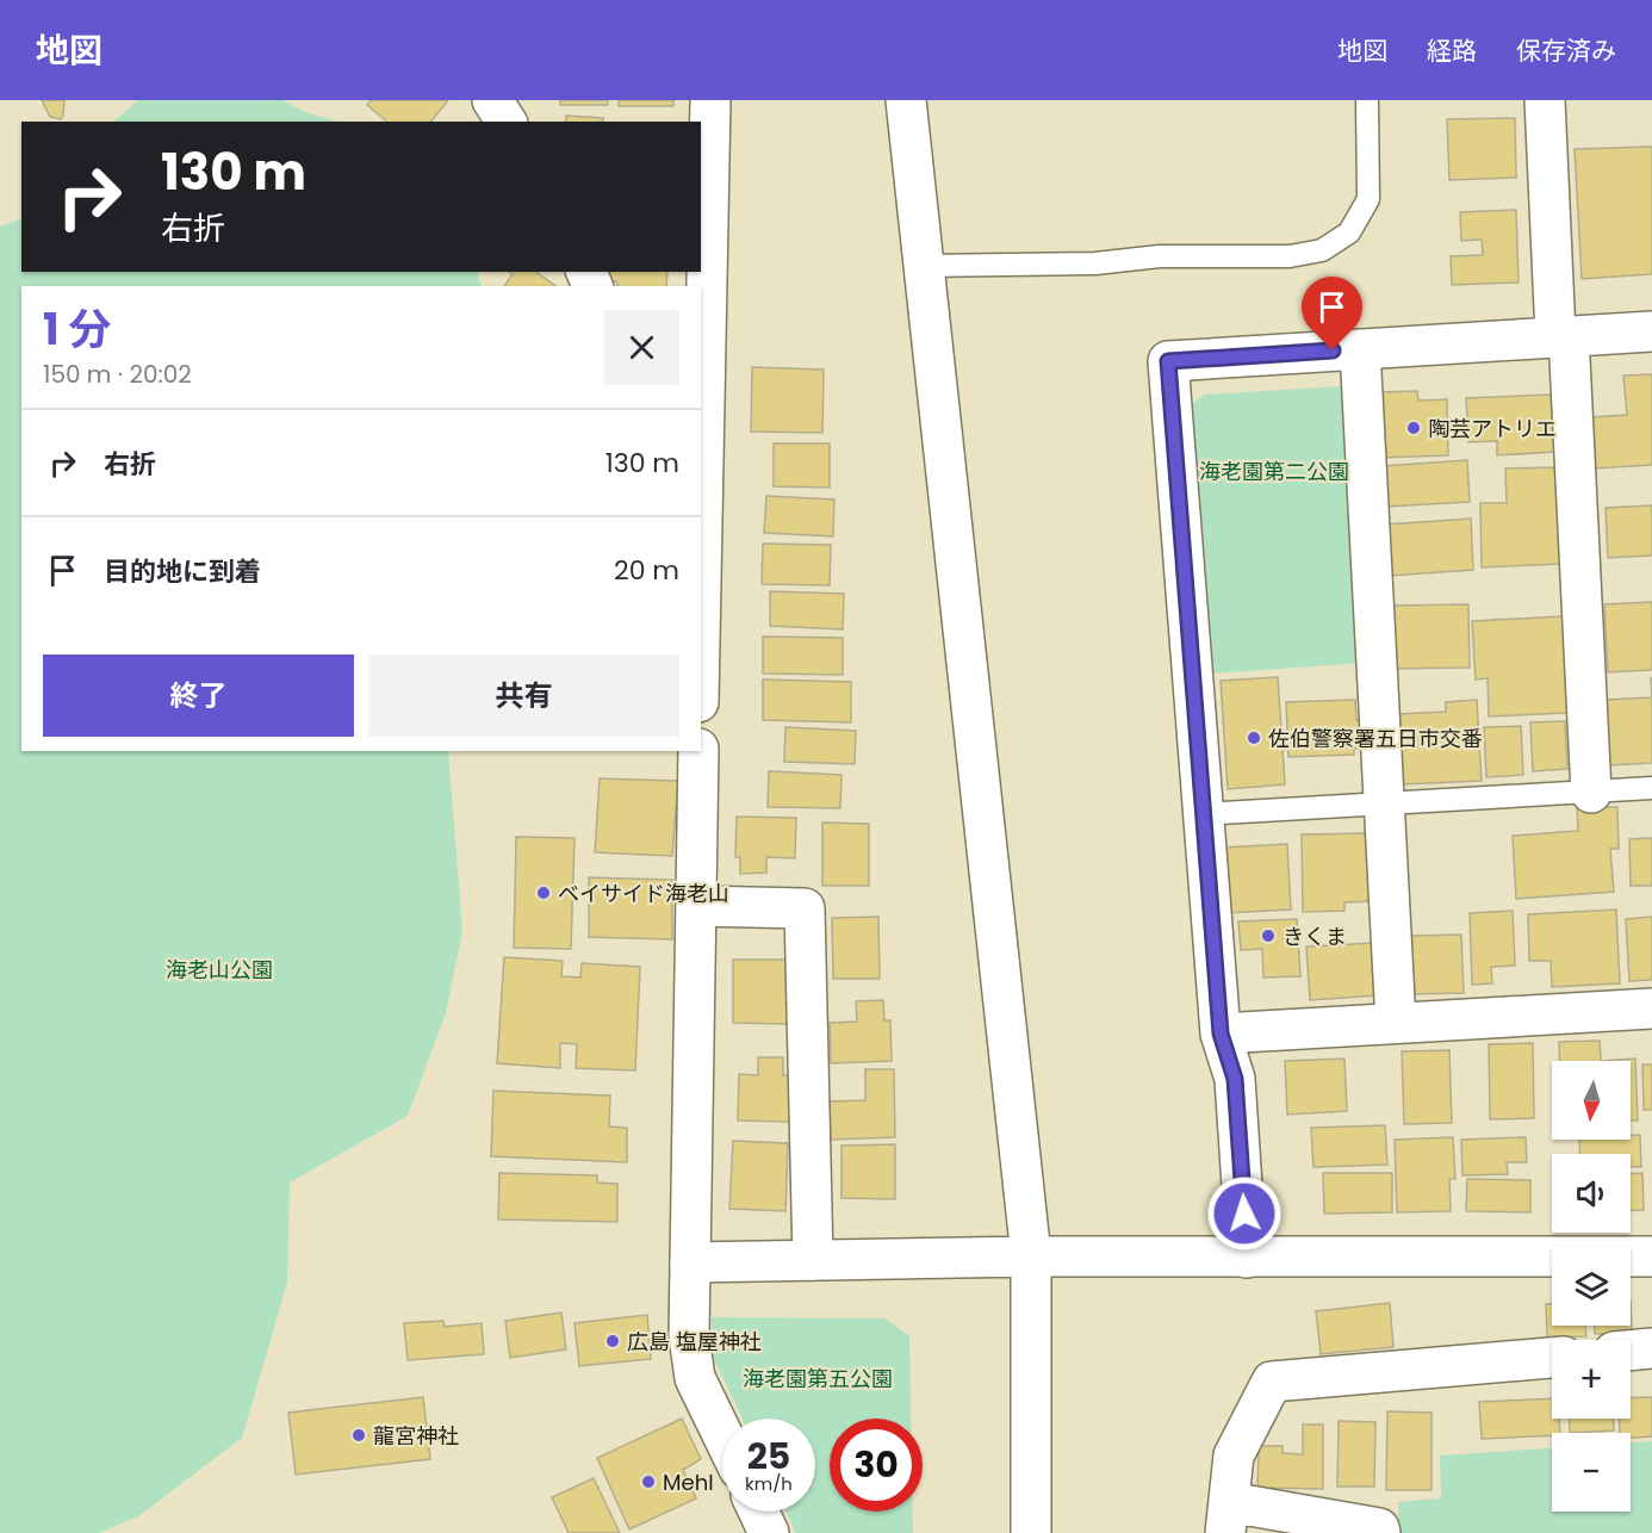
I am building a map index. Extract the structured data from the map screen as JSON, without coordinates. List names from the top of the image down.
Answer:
{
  "parks": ["海老園第二公園", "海老山公園", "海老園第五公園"],
  "places": [
    "陶芸アトリエ",
    "佐伯警察署五日市交番",
    "ベイサイド海老山",
    "きくま",
    "広島 塩屋神社",
    "龍宮神社",
    "Mehl"
  ],
  "north": "bottom",
  "page": {
    "header": "地図",
    "nav": ["地図", "経路", "保存済み"],
    "turn": ["130 m", "右折"],
    "heading": ["1 分", "150 m · 20:02"],
    "list": [
      {
        "name": "右折",
        "value": "130 m"
      },
      {
        "name": "目的地に到着",
        "value": "20 m"
      }
    ],
    "buttons": ["終了", "共有"],
    "map_buttons": ["+", "−"],
    "speed": "25 km/h",
    "limit": "30"
  }
}
